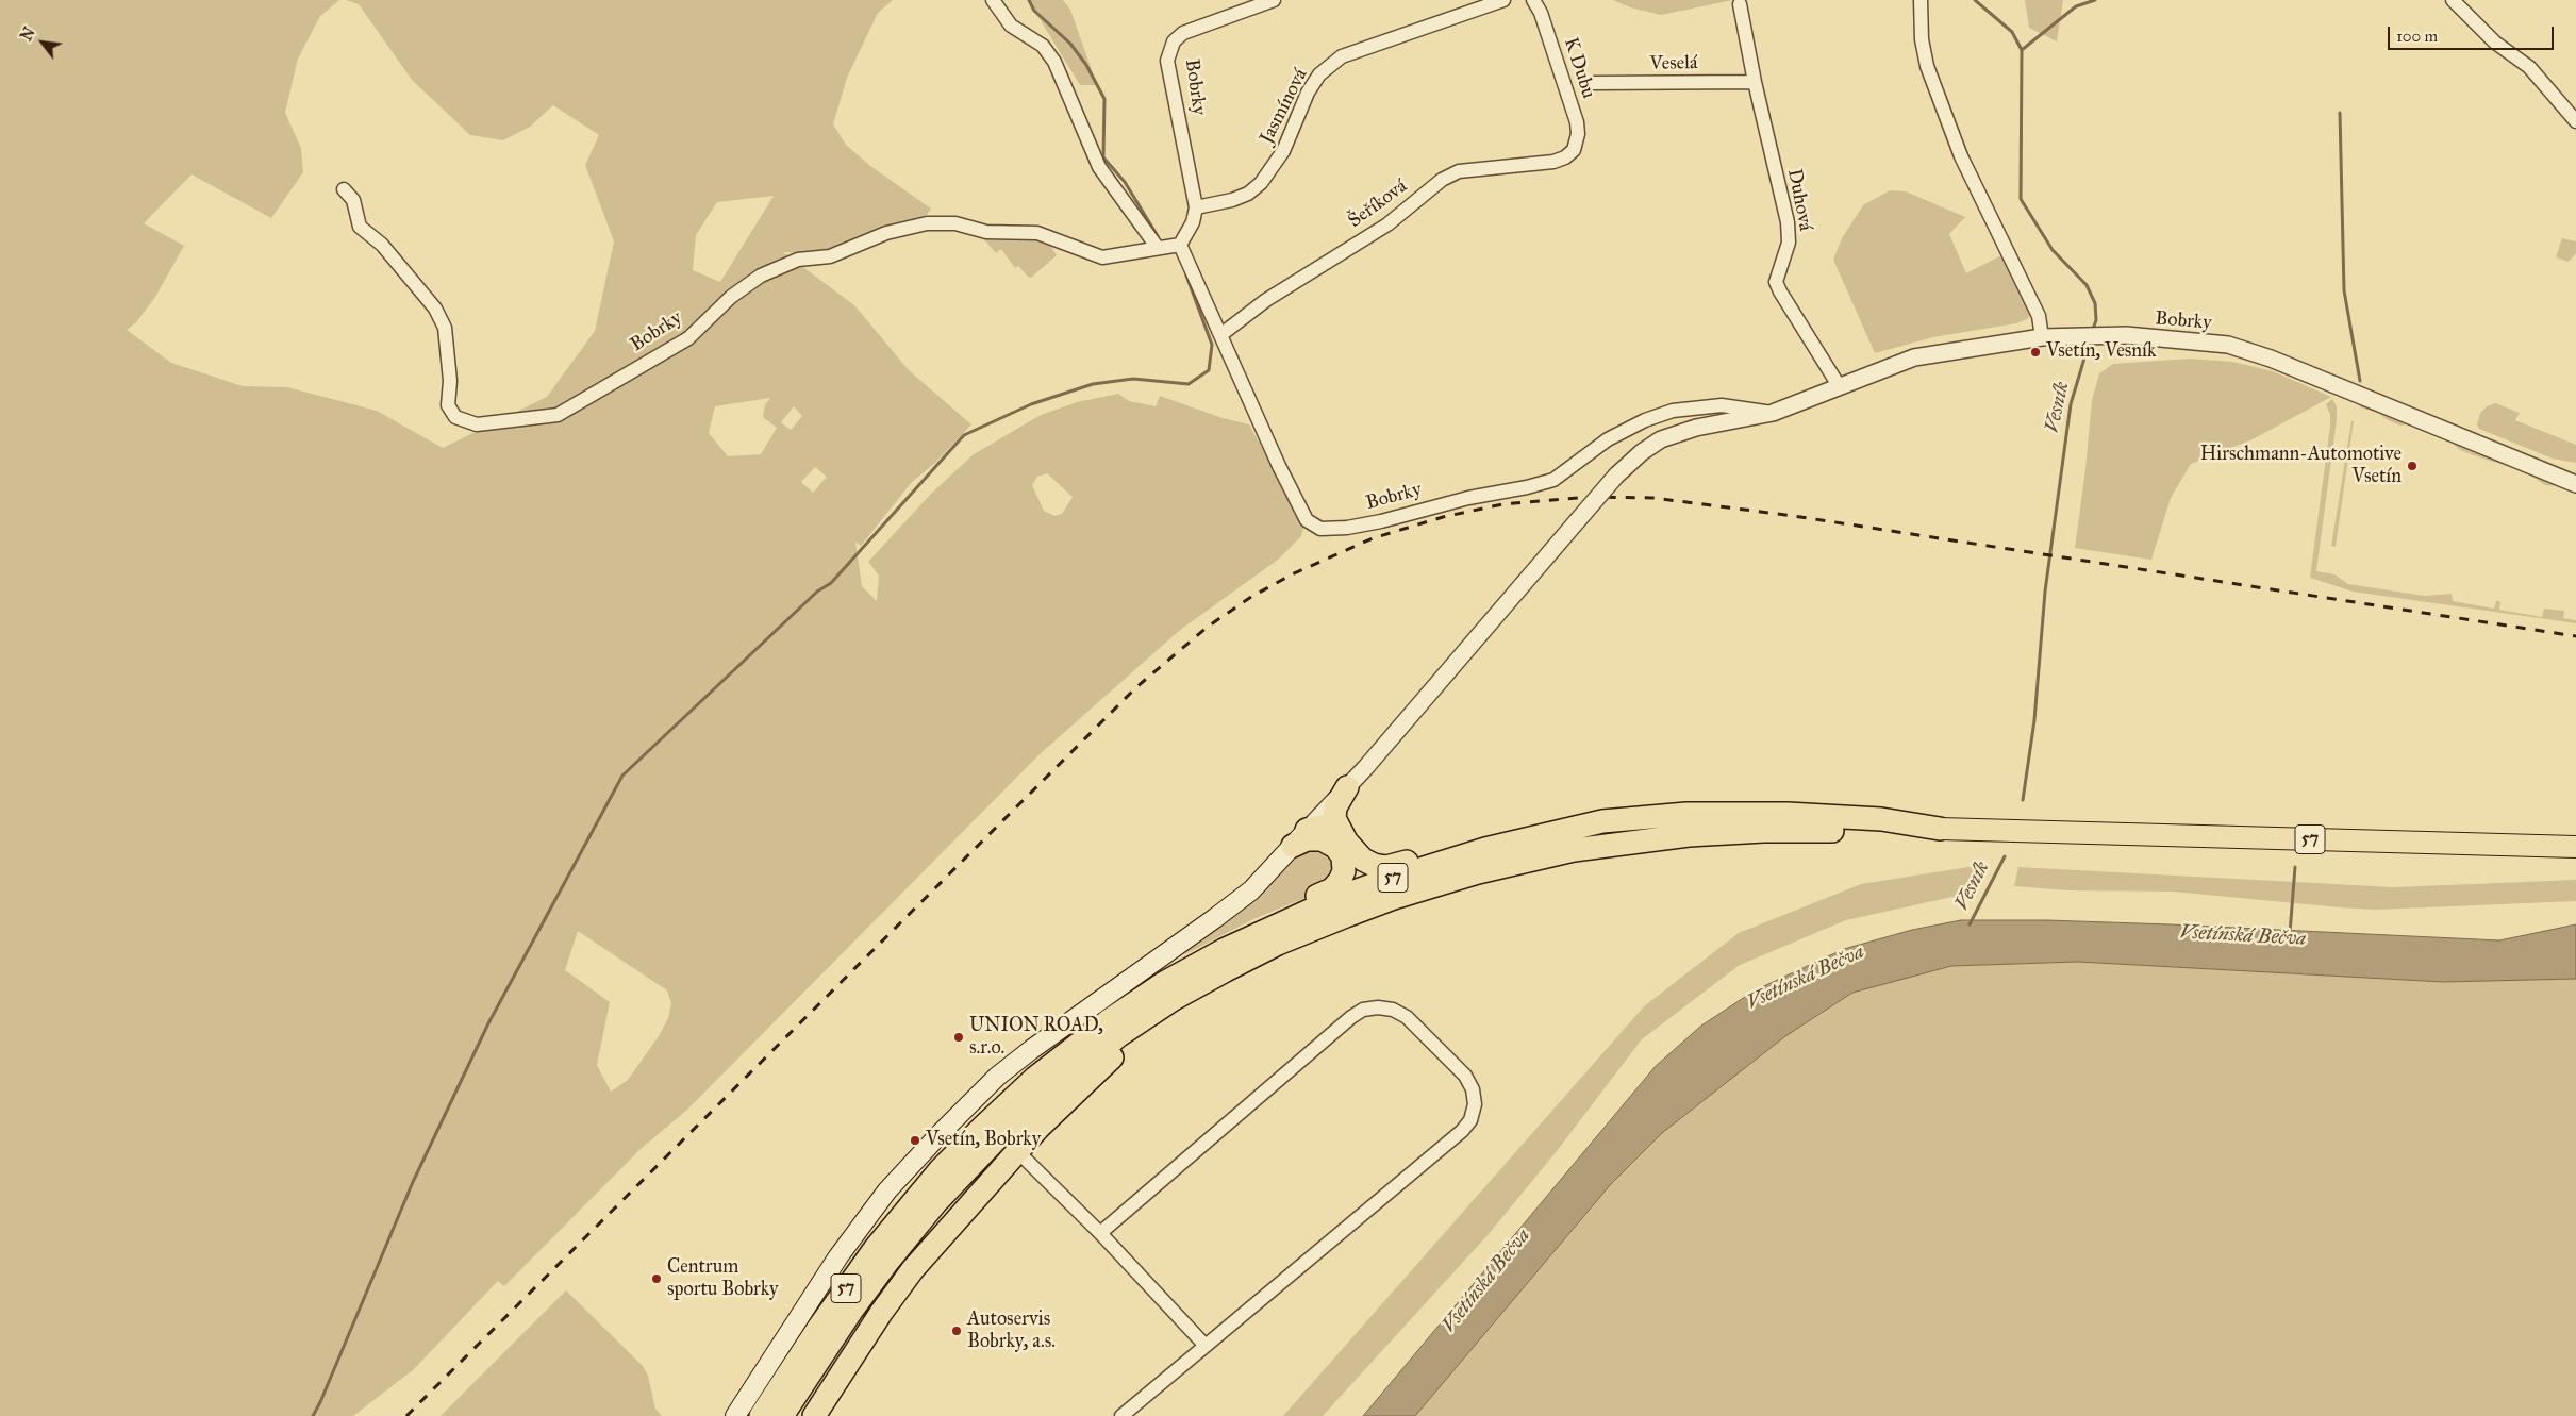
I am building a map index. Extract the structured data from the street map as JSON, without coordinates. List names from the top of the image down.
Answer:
{
  "streets": {
    "highway": ["57"],
    "street": [
      "Veselá",
      "K Dubu",
      "Bobrky",
      "Jasmínová",
      "Duhová",
      "Šeříková"
    ]
  },
  "crossings": [
    ["Veselá", "Duhová"],
    ["K Dubu", "Šeříková"],
    ["Bobrky", "Jasmínová"],
    ["Bobrky", "Duhová"],
    ["Bobrky", "Šeříková"]
  ],
  "water": ["Vesník", "Vsetínská Bečva"],
  "places": [
    "Vsetín, Vesník",
    "Hirschmann-Automotive Vsetín",
    "UNION ROAD, s.r.o.",
    "Vsetín, Bobrky",
    "Centrum sportu Bobrky",
    "Autoservis Bobrky, a.s."
  ],
  "scale_bar": "100 m",
  "north": "top left"
}
